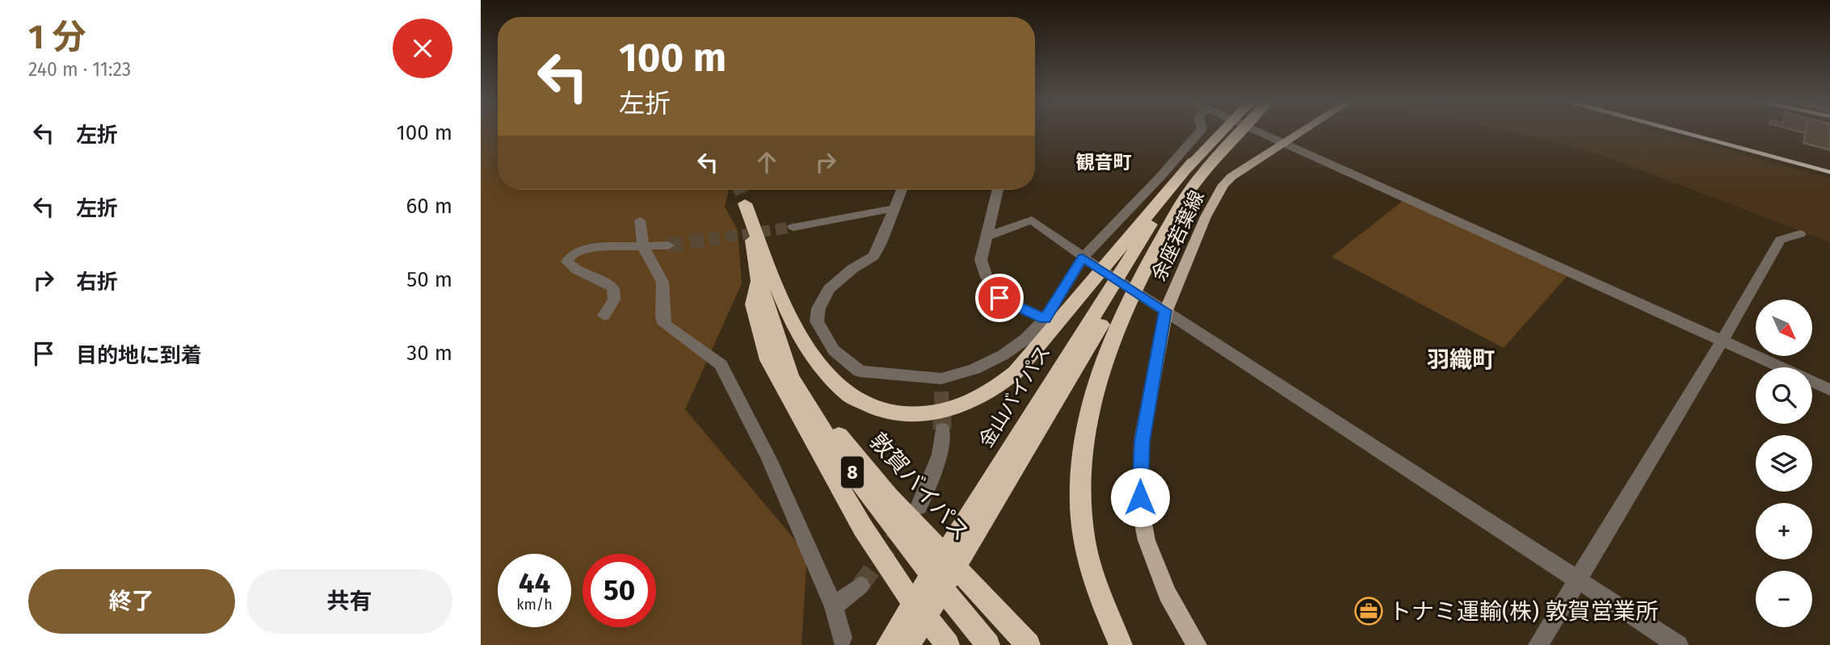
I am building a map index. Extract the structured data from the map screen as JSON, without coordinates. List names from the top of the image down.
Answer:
{
  "streets": {
    "highway": ["8", "敦賀バイパス"],
    "main road": ["余座若葉線"]
  },
  "districts": ["観音町", "羽織町"],
  "places": {
    "office": ["トナミ運輸(株) 敦賀営業所"]
  },
  "north": "bottom right",
  "page": {
    "heading": ["1 分", "240 m · 11:23"],
    "turn": ["100 m", "左折"],
    "list": [
      {
        "name": "左折",
        "value": "100 m"
      },
      {
        "name": "左折",
        "value": "60 m"
      },
      {
        "name": "右折",
        "value": "50 m"
      },
      {
        "name": "目的地に到着",
        "value": "30 m"
      }
    ],
    "map_buttons": ["+", "−"],
    "speed": "44 km/h",
    "limit": "50",
    "buttons": ["終了", "共有"]
  }
}
